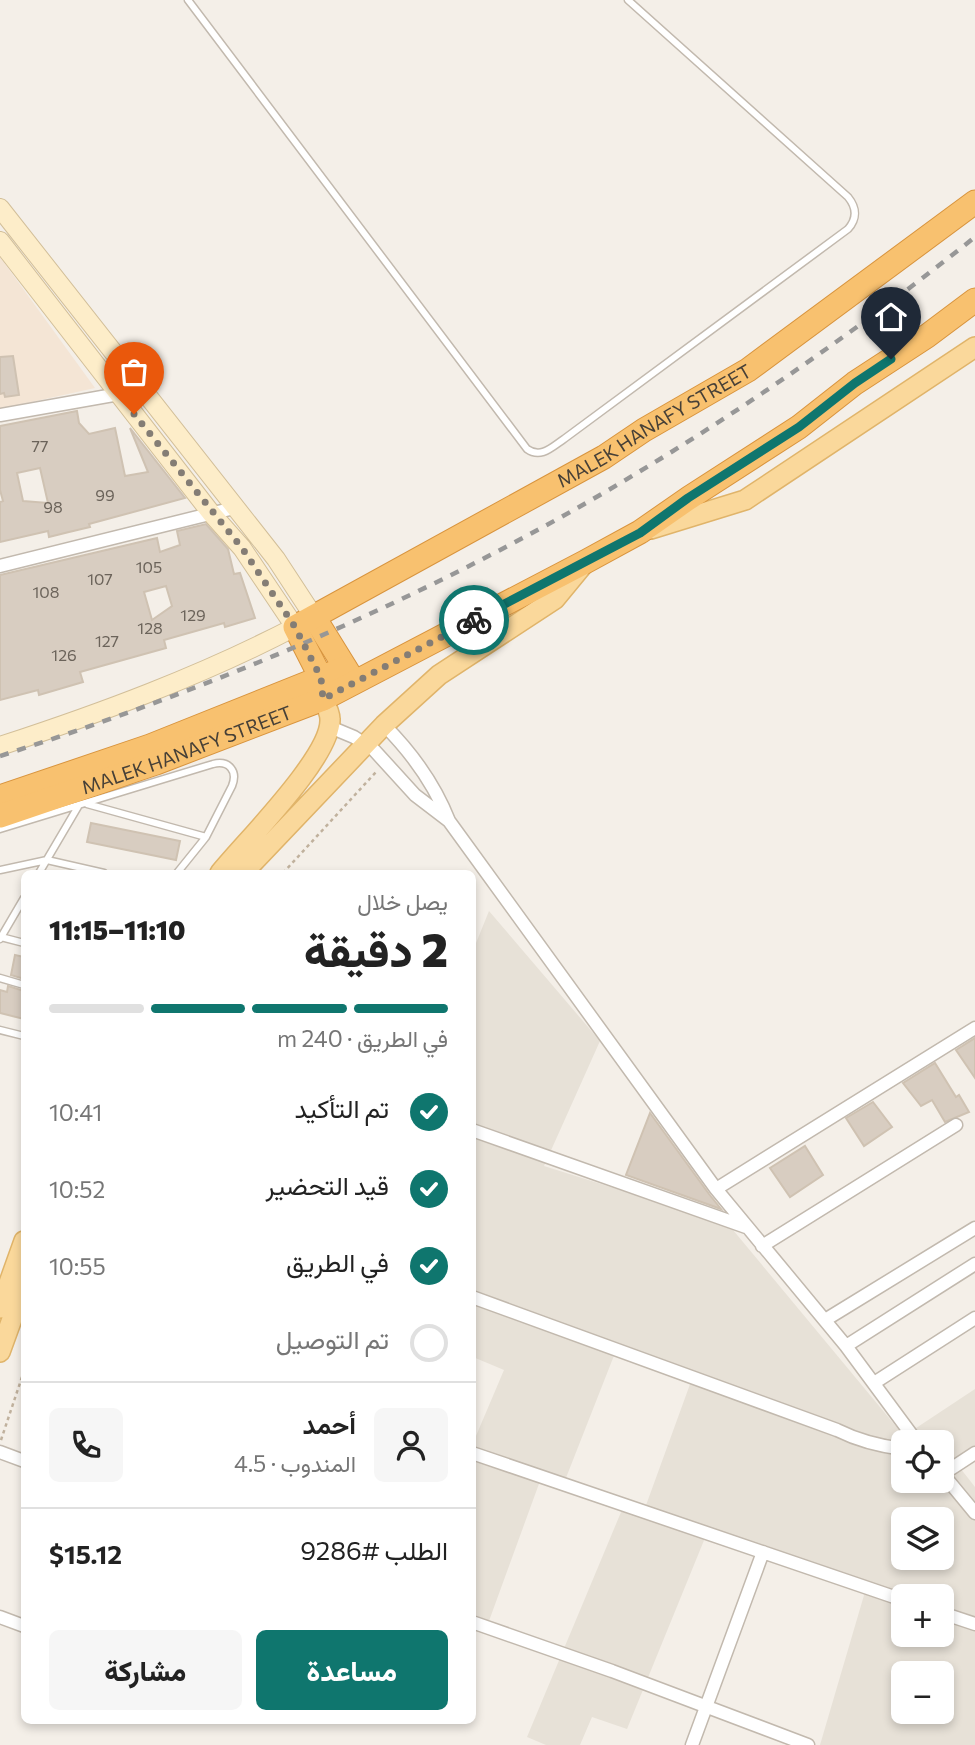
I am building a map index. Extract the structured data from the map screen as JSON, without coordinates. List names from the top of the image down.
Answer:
{
  "streets": {
    "highway": ["MALEK HANAFY STREET"]
  },
  "house_numbers": [
    "77",
    "99",
    "98",
    "105",
    "107",
    "108",
    "129",
    "128",
    "127",
    "126"
  ],
  "page": {
    "heading": ["2 دقيقة", "يصل خلال", "11:10–11:15"],
    "panel": [
      "أحمد",
      "المندوب · 4.5",
      "الطلب #9286",
      "$15.12"
    ],
    "bar": "في الطريق · 240 m",
    "list": [
      ["تم التأكيد", "10:41"],
      ["قيد التحضير", "10:52"],
      ["في الطريق", "10:55"],
      "تم التوصيل"
    ],
    "map_buttons": ["+", "−"],
    "buttons": ["مساعدة", "مشاركة"]
  }
}
